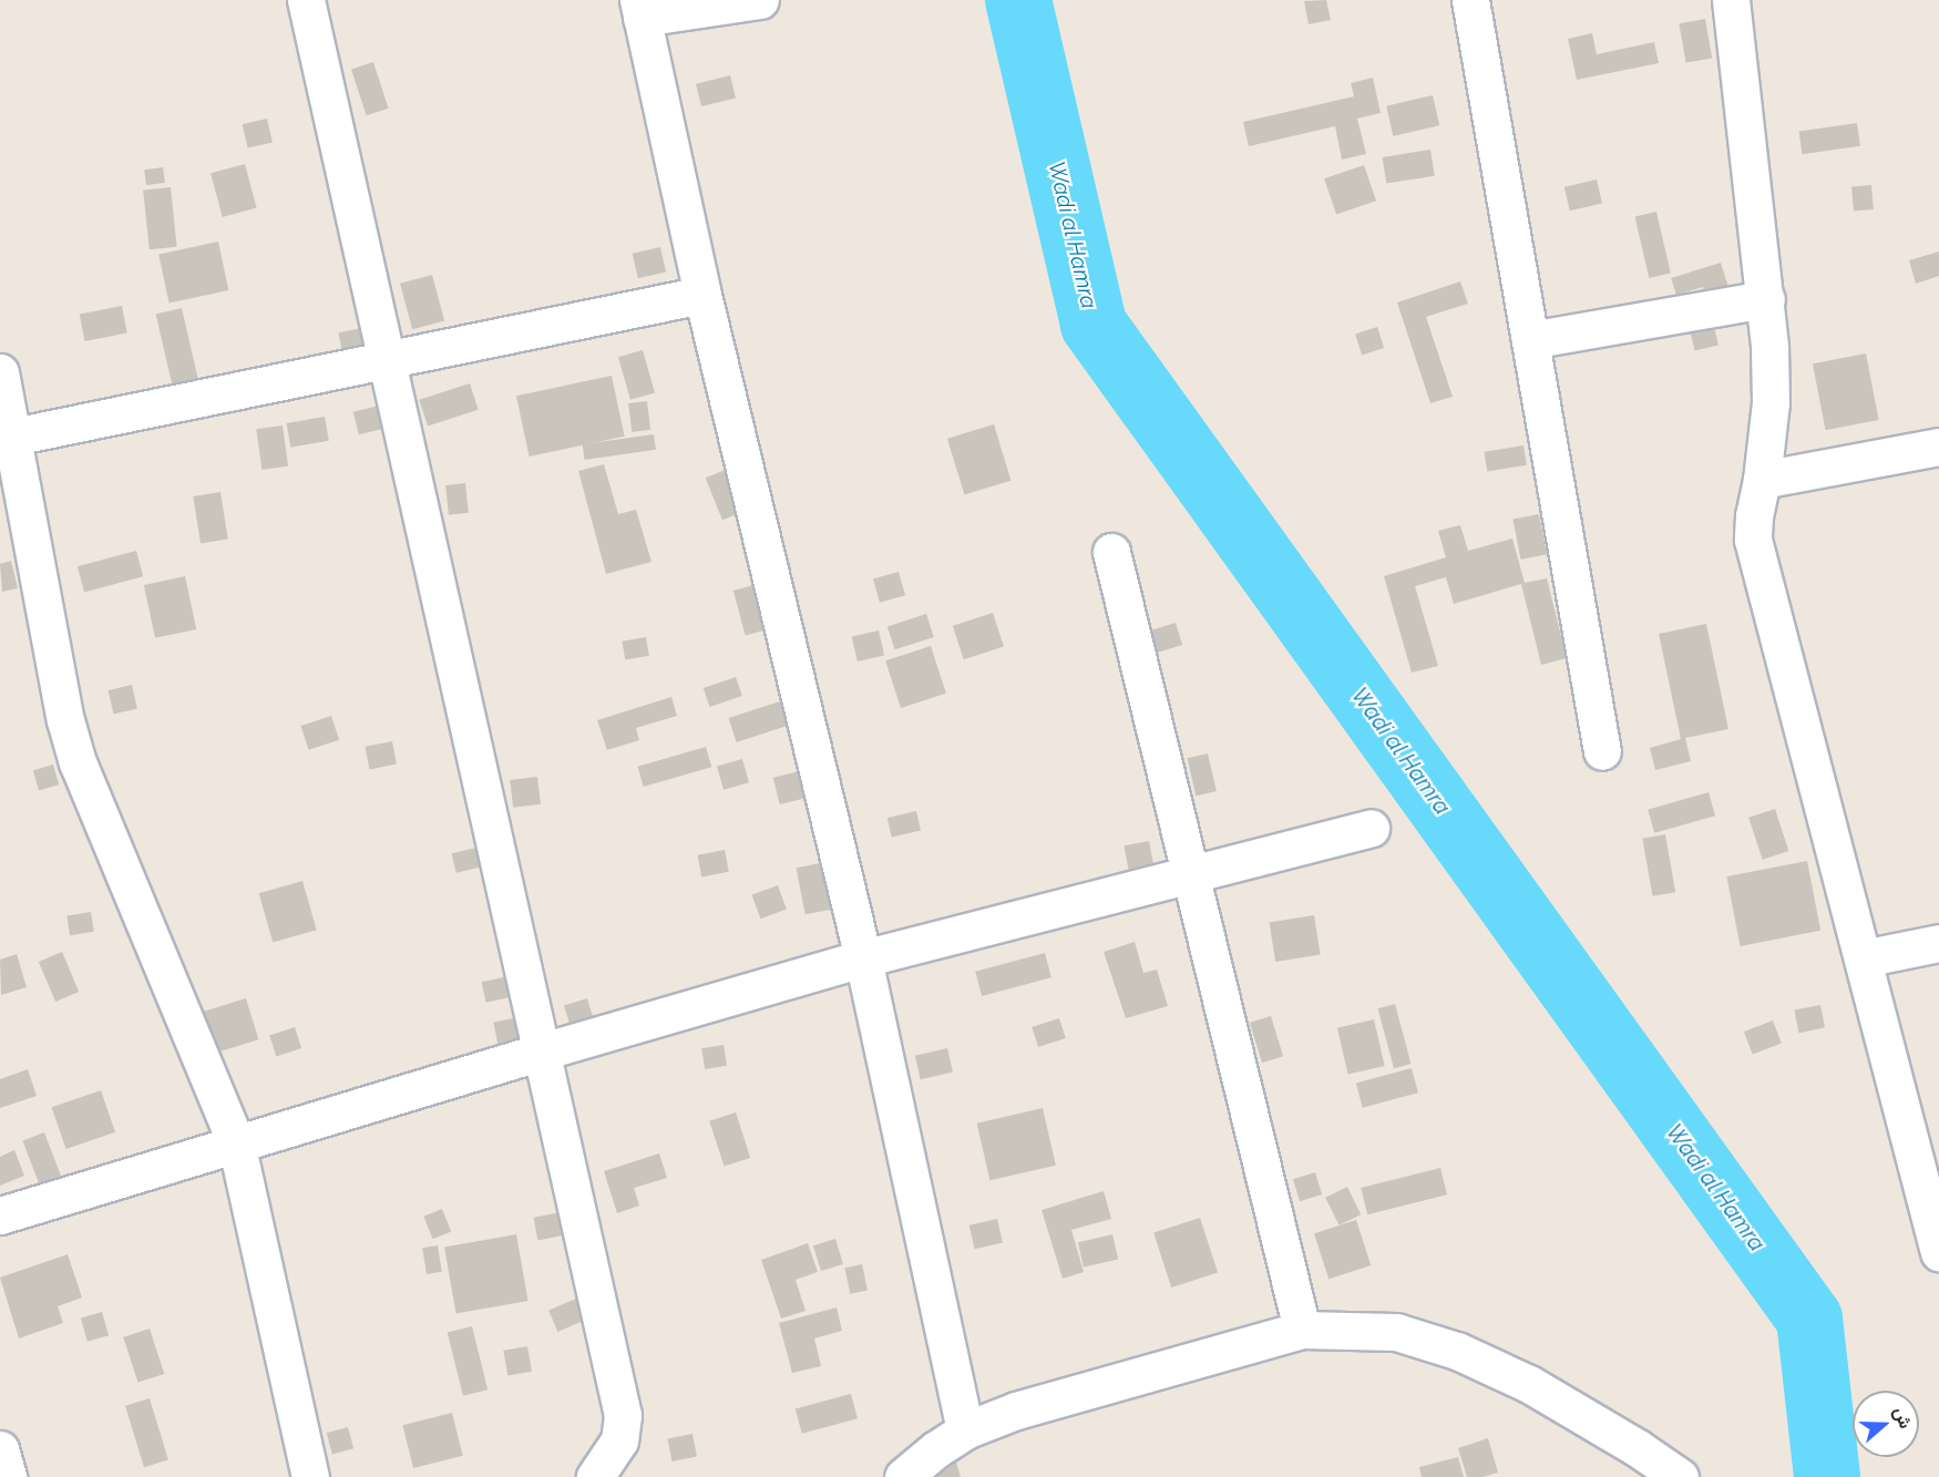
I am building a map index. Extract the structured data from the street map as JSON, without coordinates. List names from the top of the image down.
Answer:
{
  "water": ["Wadi al Hamra"],
  "north": "right"
}
